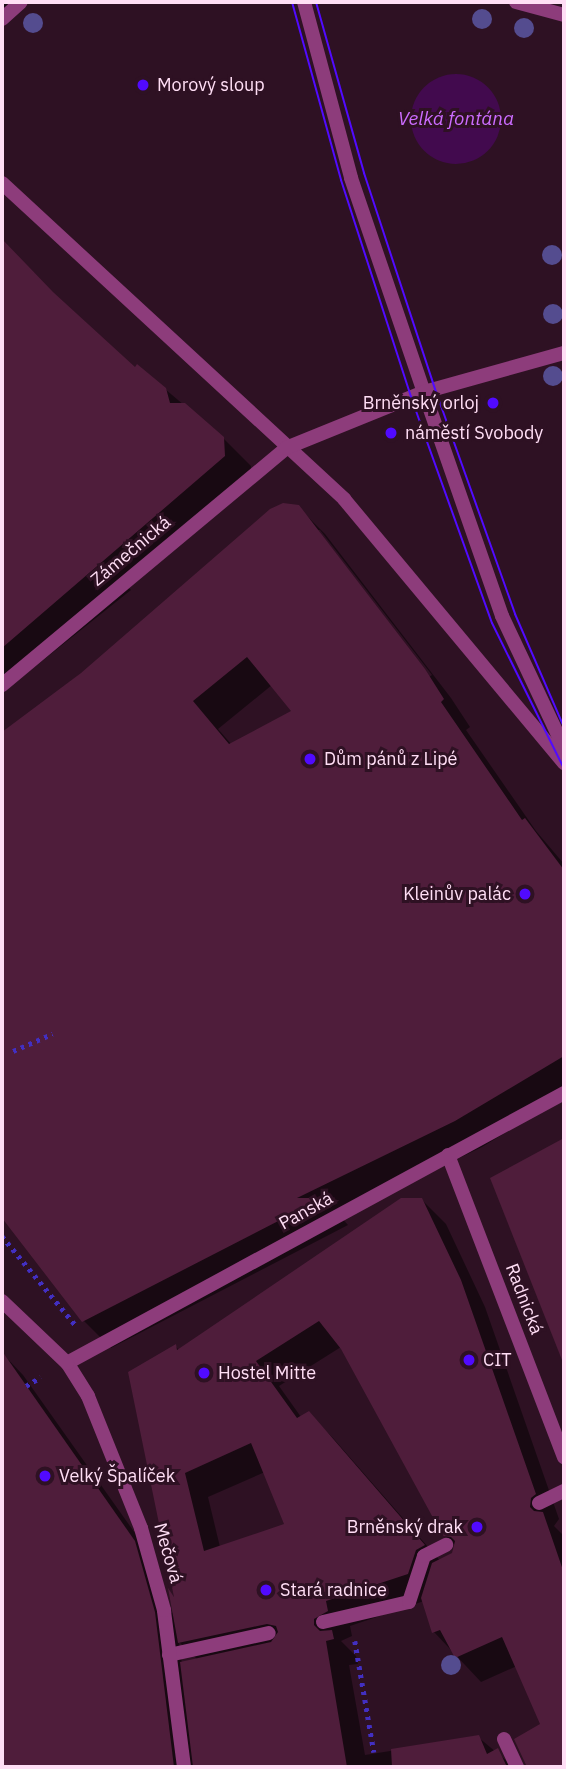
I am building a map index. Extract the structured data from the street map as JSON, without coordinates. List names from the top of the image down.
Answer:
{
  "streets": {
    "street": [
      "Zámečnická",
      "Panská",
      "Radnická",
      "Mečová"
    ]
  },
  "crossings": [
    ["Panská", "Radnická"],
    ["Panská", "Mečová"]
  ],
  "water": ["Velká fontána"],
  "places": [
    "Morový sloup",
    "Brněnský orloj",
    "náměstí Svobody",
    "Dům pánů z Lipé",
    "Kleinův palác",
    "CIT",
    "Hostel Mitte",
    "Velký Špalíček",
    "Brněnský drak",
    "Stará radnice"
  ]
}
